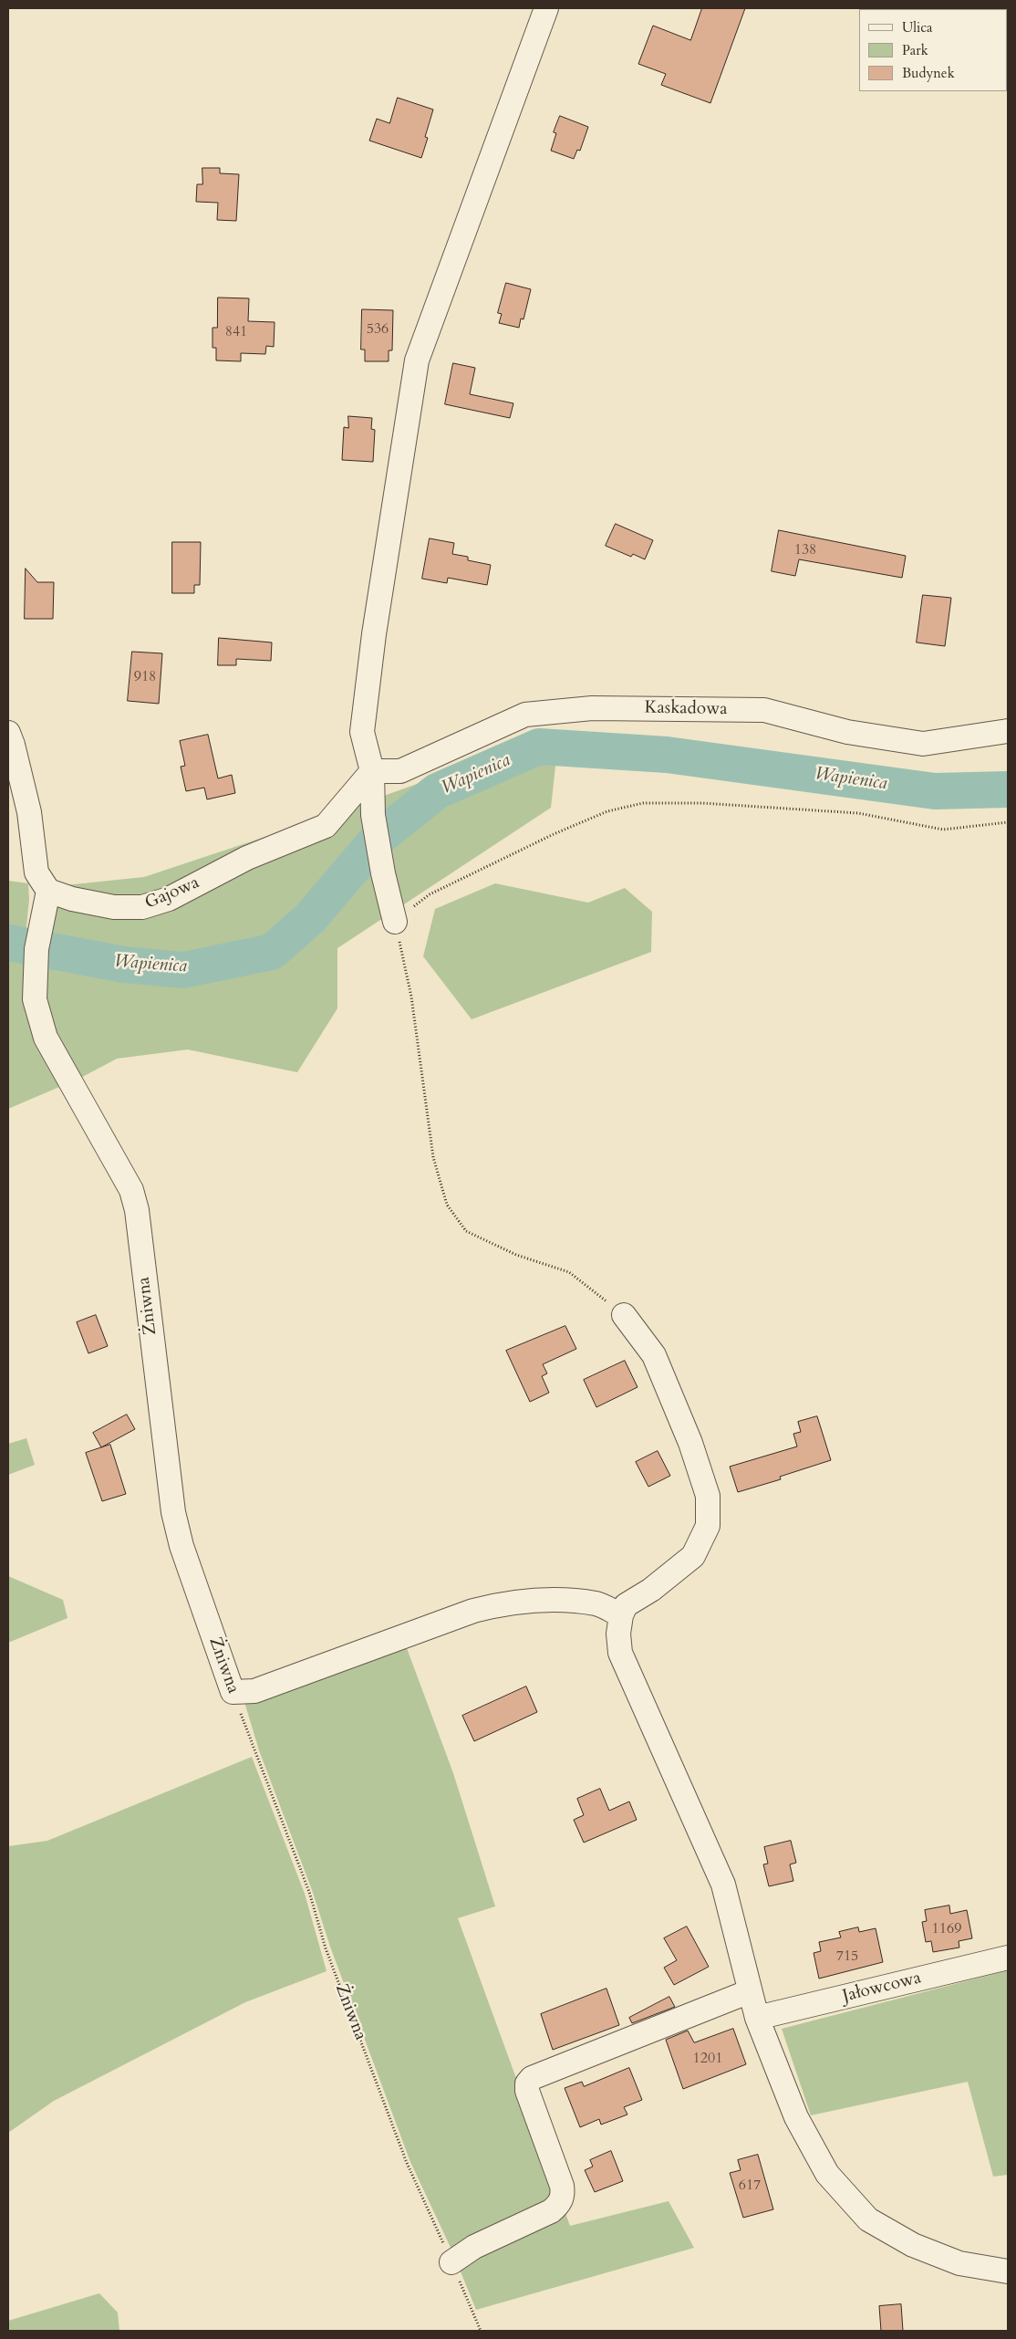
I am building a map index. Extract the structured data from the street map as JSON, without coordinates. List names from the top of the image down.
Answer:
{
  "streets": {
    "street": [
      "Kaskadowa",
      "Gajowa",
      "Żniwna",
      "Jałowcowa"
    ]
  },
  "crossings": [
    ["Kaskadowa", "Gajowa"],
    ["Gajowa", "Żniwna"]
  ],
  "water": ["Wapienica"],
  "house_numbers": [
    "536",
    "841",
    "138",
    "918",
    "1169",
    "715",
    "1201",
    "617"
  ],
  "legend": ["Ulica", "Park", "Budynek"]
}
